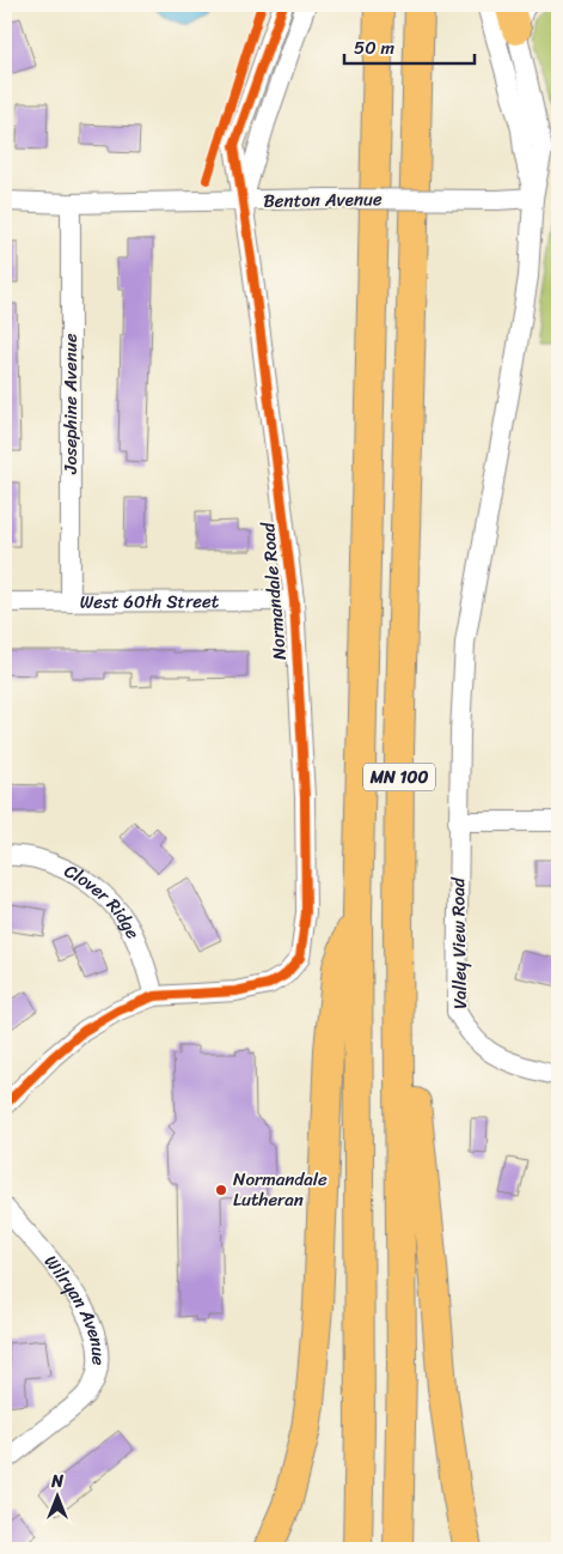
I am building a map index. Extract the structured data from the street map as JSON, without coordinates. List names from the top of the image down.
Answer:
{
  "streets": {
    "highway": ["MN 100"],
    "street": [
      "Benton Avenue",
      "Josephine Avenue",
      "Normandale Road",
      "West 60th Street",
      "Clover Ridge",
      "Valley View Road",
      "Wilryan Avenue"
    ]
  },
  "crossings": [
    ["Benton Avenue", "Josephine Avenue"],
    ["Benton Avenue", "Normandale Road"],
    ["Josephine Avenue", "West 60th Street"],
    ["Normandale Road", "West 60th Street"],
    ["Normandale Road", "Clover Ridge"]
  ],
  "places": ["Normandale Lutheran"],
  "scale_bar": "50 m",
  "north": "top"
}
